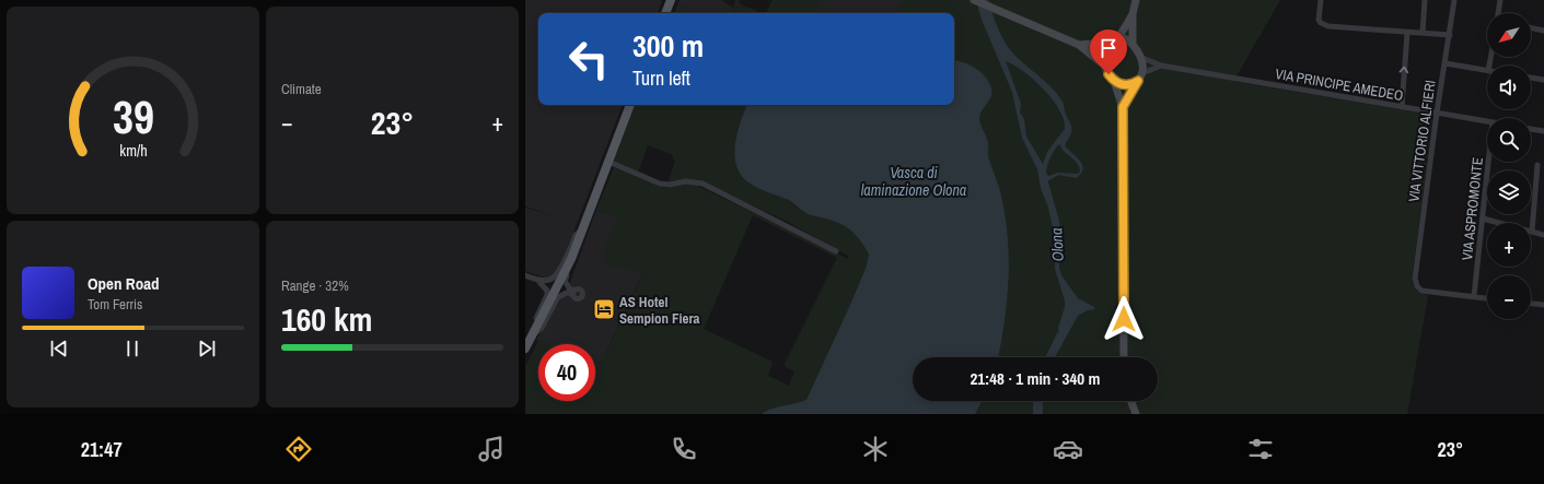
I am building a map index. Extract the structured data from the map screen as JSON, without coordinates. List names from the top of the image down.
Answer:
{
  "streets": {
    "street": ["VIA PRINCIPE AMEDEO", "VIA VITTORIO ALFIERI", "VIA ASPROMONTE"]
  },
  "crossings": [
    ["VIA PRINCIPE AMEDEO", "VIA VITTORIO ALFIERI"],
    ["VIA VITTORIO ALFIERI", "VIA ASPROMONTE"]
  ],
  "water": ["Vasca di laminazione Olona", "Olona"],
  "places": {
    "hotel": ["AS Hotel Sempion Fiera"]
  },
  "north": "bottom left",
  "page": {
    "tile": [
      "Climate",
      ["Range · 32%", "160 km"]
    ],
    "map_buttons": ["+", "−"],
    "turn": ["300 m", "Turn left"],
    "heat": ["−", "23°", "+"],
    "song": ["Open Road", "Tom Ferris"],
    "limit": "40",
    "trip": "21:48 · 1 min · 340 m",
    "tabs": ["21:47", "23°"],
    "gauge": ["39", "km/h"]
  }
}
